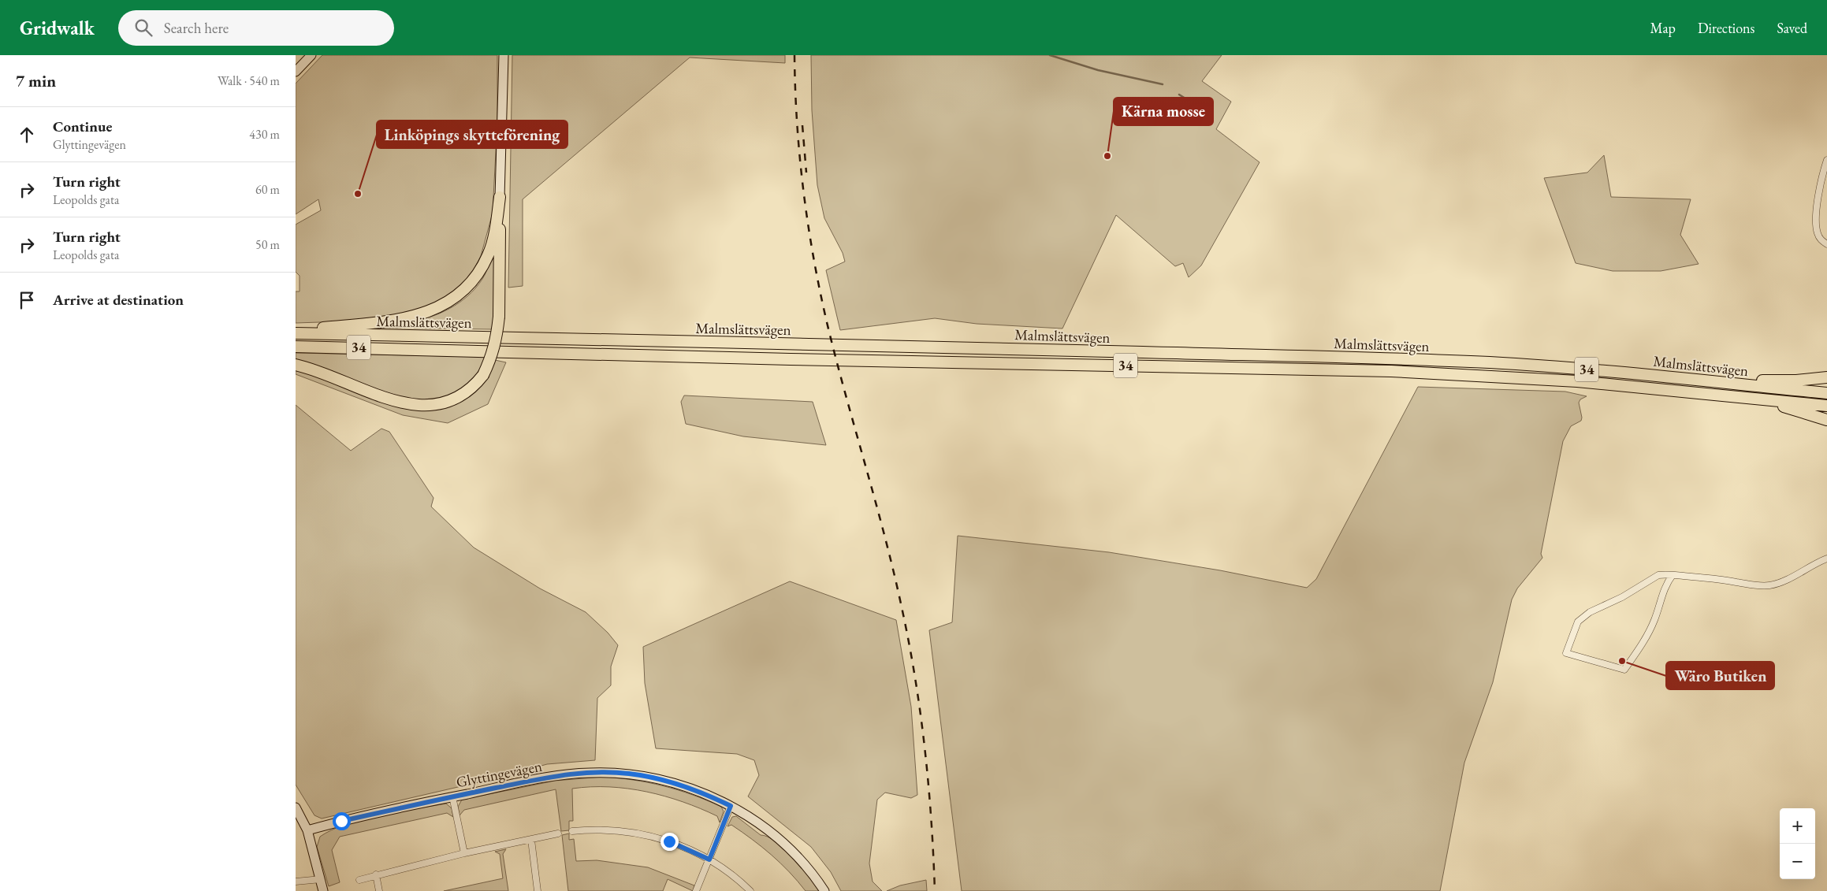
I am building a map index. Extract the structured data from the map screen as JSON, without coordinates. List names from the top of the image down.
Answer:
{
  "streets": {
    "highway": ["Malmslättsvägen", "34"],
    "street": ["Glyttingevägen"]
  },
  "places": ["Kärna mosse", "Linköpings skytteförening", "Wäro Butiken"],
  "page": {
    "header": "Gridwalk",
    "search": "Search here",
    "nav": ["Map", "Directions", "Saved"],
    "heading": ["7 min", "Walk · 540 m"],
    "list": [
      ["Continue", "Glyttingevägen", "430 m"],
      ["Turn right", "Leopolds gata", "60 m"],
      ["Turn right", "Leopolds gata", "50 m"],
      "Arrive at destination"
    ],
    "map_buttons": ["+", "−"]
  }
}
